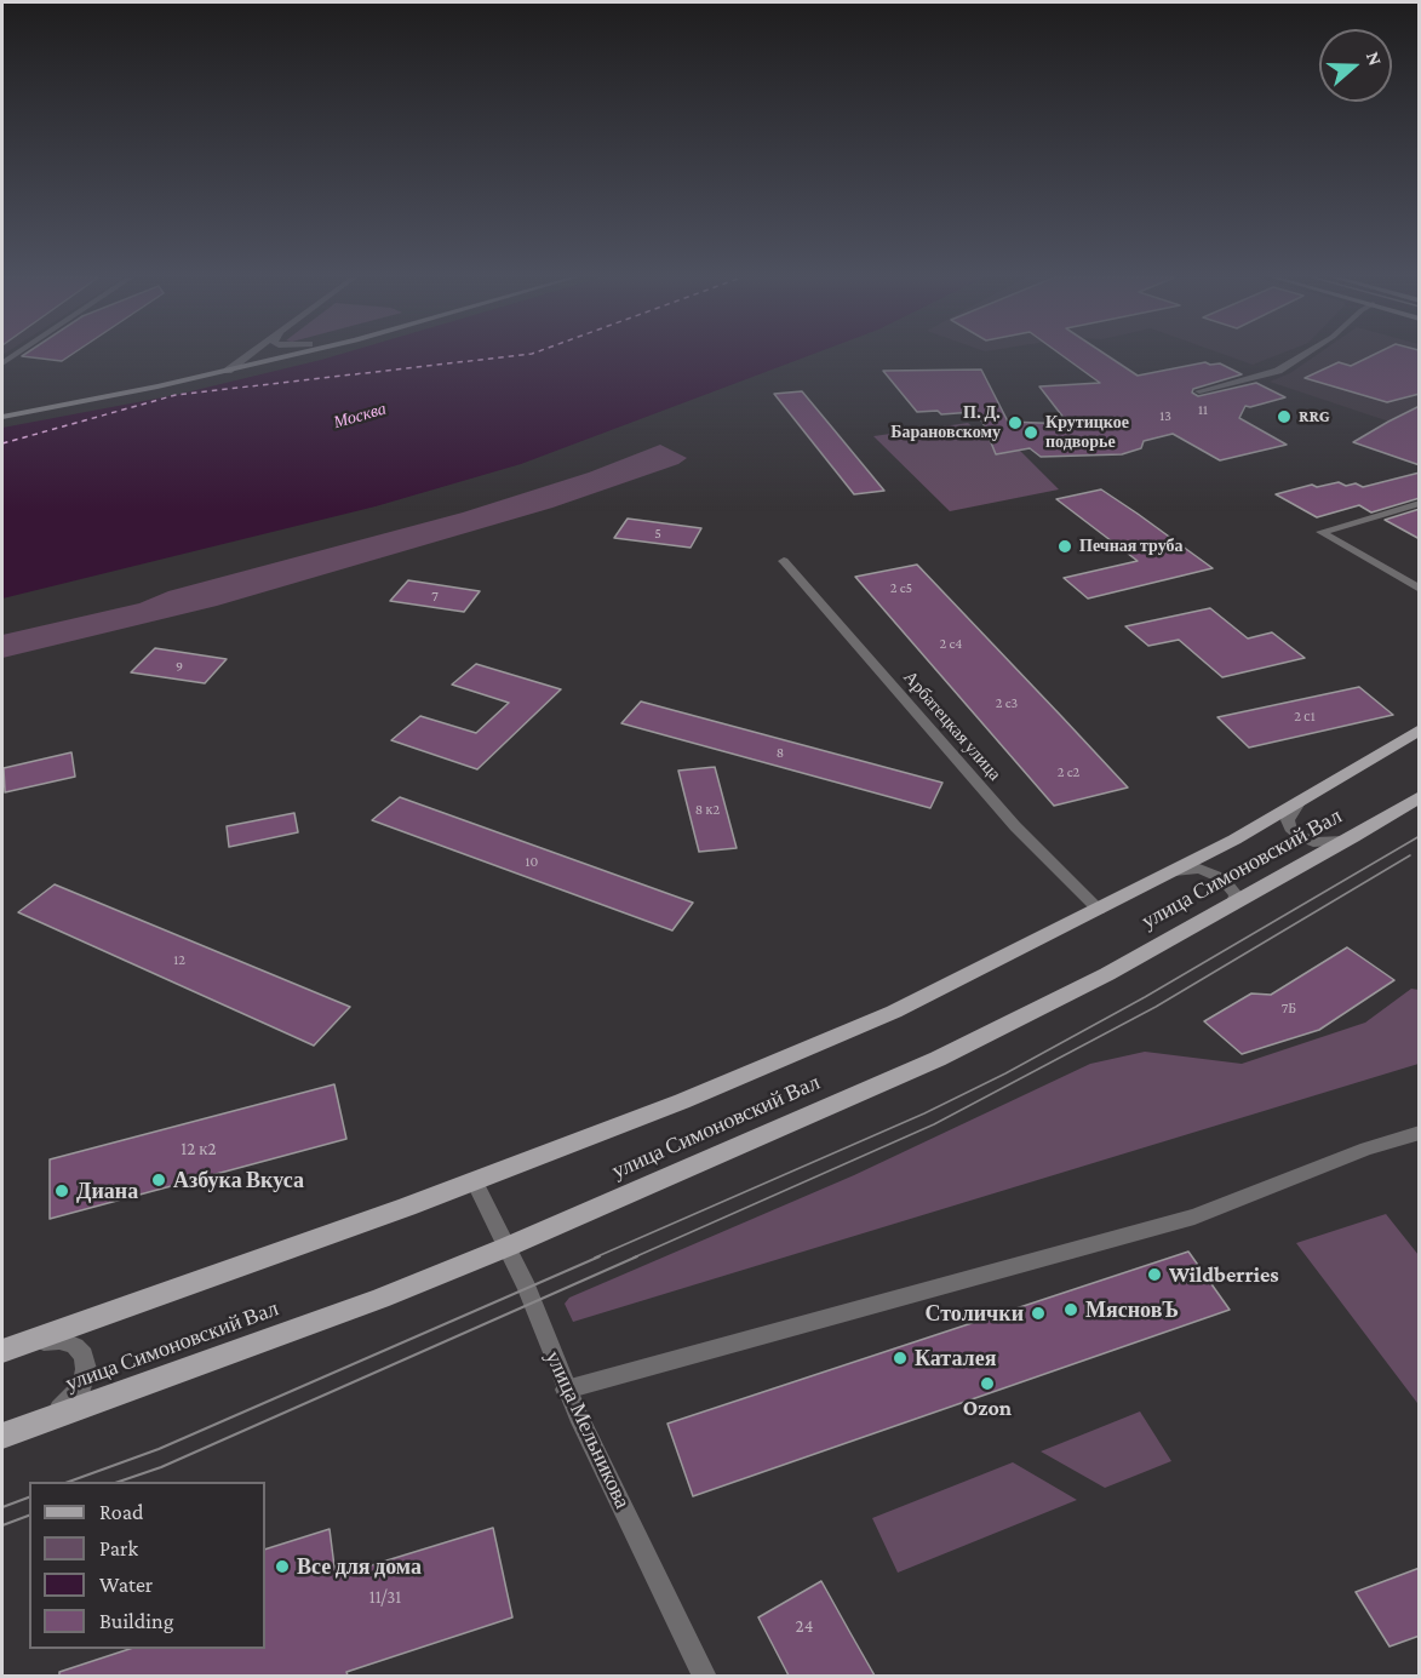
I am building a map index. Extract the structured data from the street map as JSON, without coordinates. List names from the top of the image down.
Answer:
{
  "streets": {
    "main road": ["улица Симоновский Вал"],
    "street": ["Арбатецкая улица", "улица Мельникова"]
  },
  "crossings": [
    ["Арбатецкая улица", "улица Симоновский Вал"],
    ["улица Симоновский Вал", "улица Мельникова"]
  ],
  "water": ["Москва"],
  "places": [
    "RRG",
    "П. Д. Барановскому",
    "Крутицкое подворье",
    "Печная труба",
    "Азбука Вкуса",
    "Диана",
    "Wildberries",
    "МясновЪ",
    "Столички",
    "Каталея",
    "Ozon",
    "Все для дома"
  ],
  "house_numbers": [
    "11",
    "13",
    "5",
    "2 c5",
    "7",
    "2 c4",
    "9",
    "2 c3",
    "2 с1",
    "8",
    "2 c2",
    "8 к2",
    "10",
    "12",
    "7Б",
    "12 к2",
    "11/31",
    "24"
  ],
  "legend": [
    "Road",
    "Park",
    "Water",
    "Building"
  ],
  "north": "right"
}
